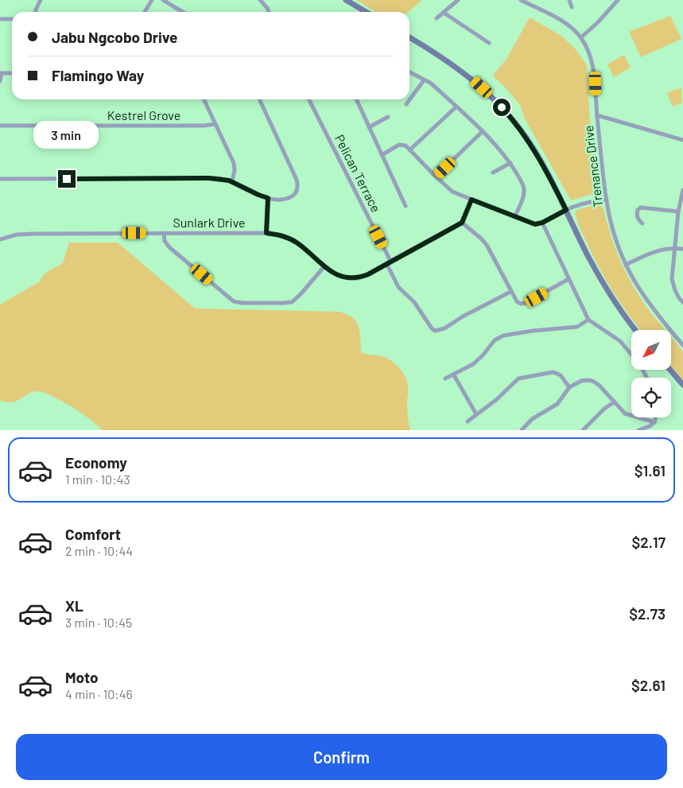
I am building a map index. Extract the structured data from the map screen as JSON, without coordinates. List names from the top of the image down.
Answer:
{
  "streets": {
    "street": [
      "Kestrel Grove",
      "Trenance Drive",
      "Pelican Terrace",
      "Sunlark Drive"
    ]
  },
  "crossings": [
    ["Pelican Terrace", "Sunlark Drive"]
  ],
  "north": "bottom left",
  "page": {
    "banner": ["Jabu Ngcobo Drive", "Flamingo Way"],
    "bubble": "3 min",
    "list": [
      {
        "name": "Economy",
        "note": "1 min · 10:43",
        "value": "$1.61"
      },
      {
        "name": "Comfort",
        "note": "2 min · 10:44",
        "value": "$2.17"
      },
      {
        "name": "XL",
        "note": "3 min · 10:45",
        "value": "$2.73"
      },
      {
        "name": "Moto",
        "note": "4 min · 10:46",
        "value": "$2.61"
      }
    ],
    "buttons": "Confirm"
  }
}
